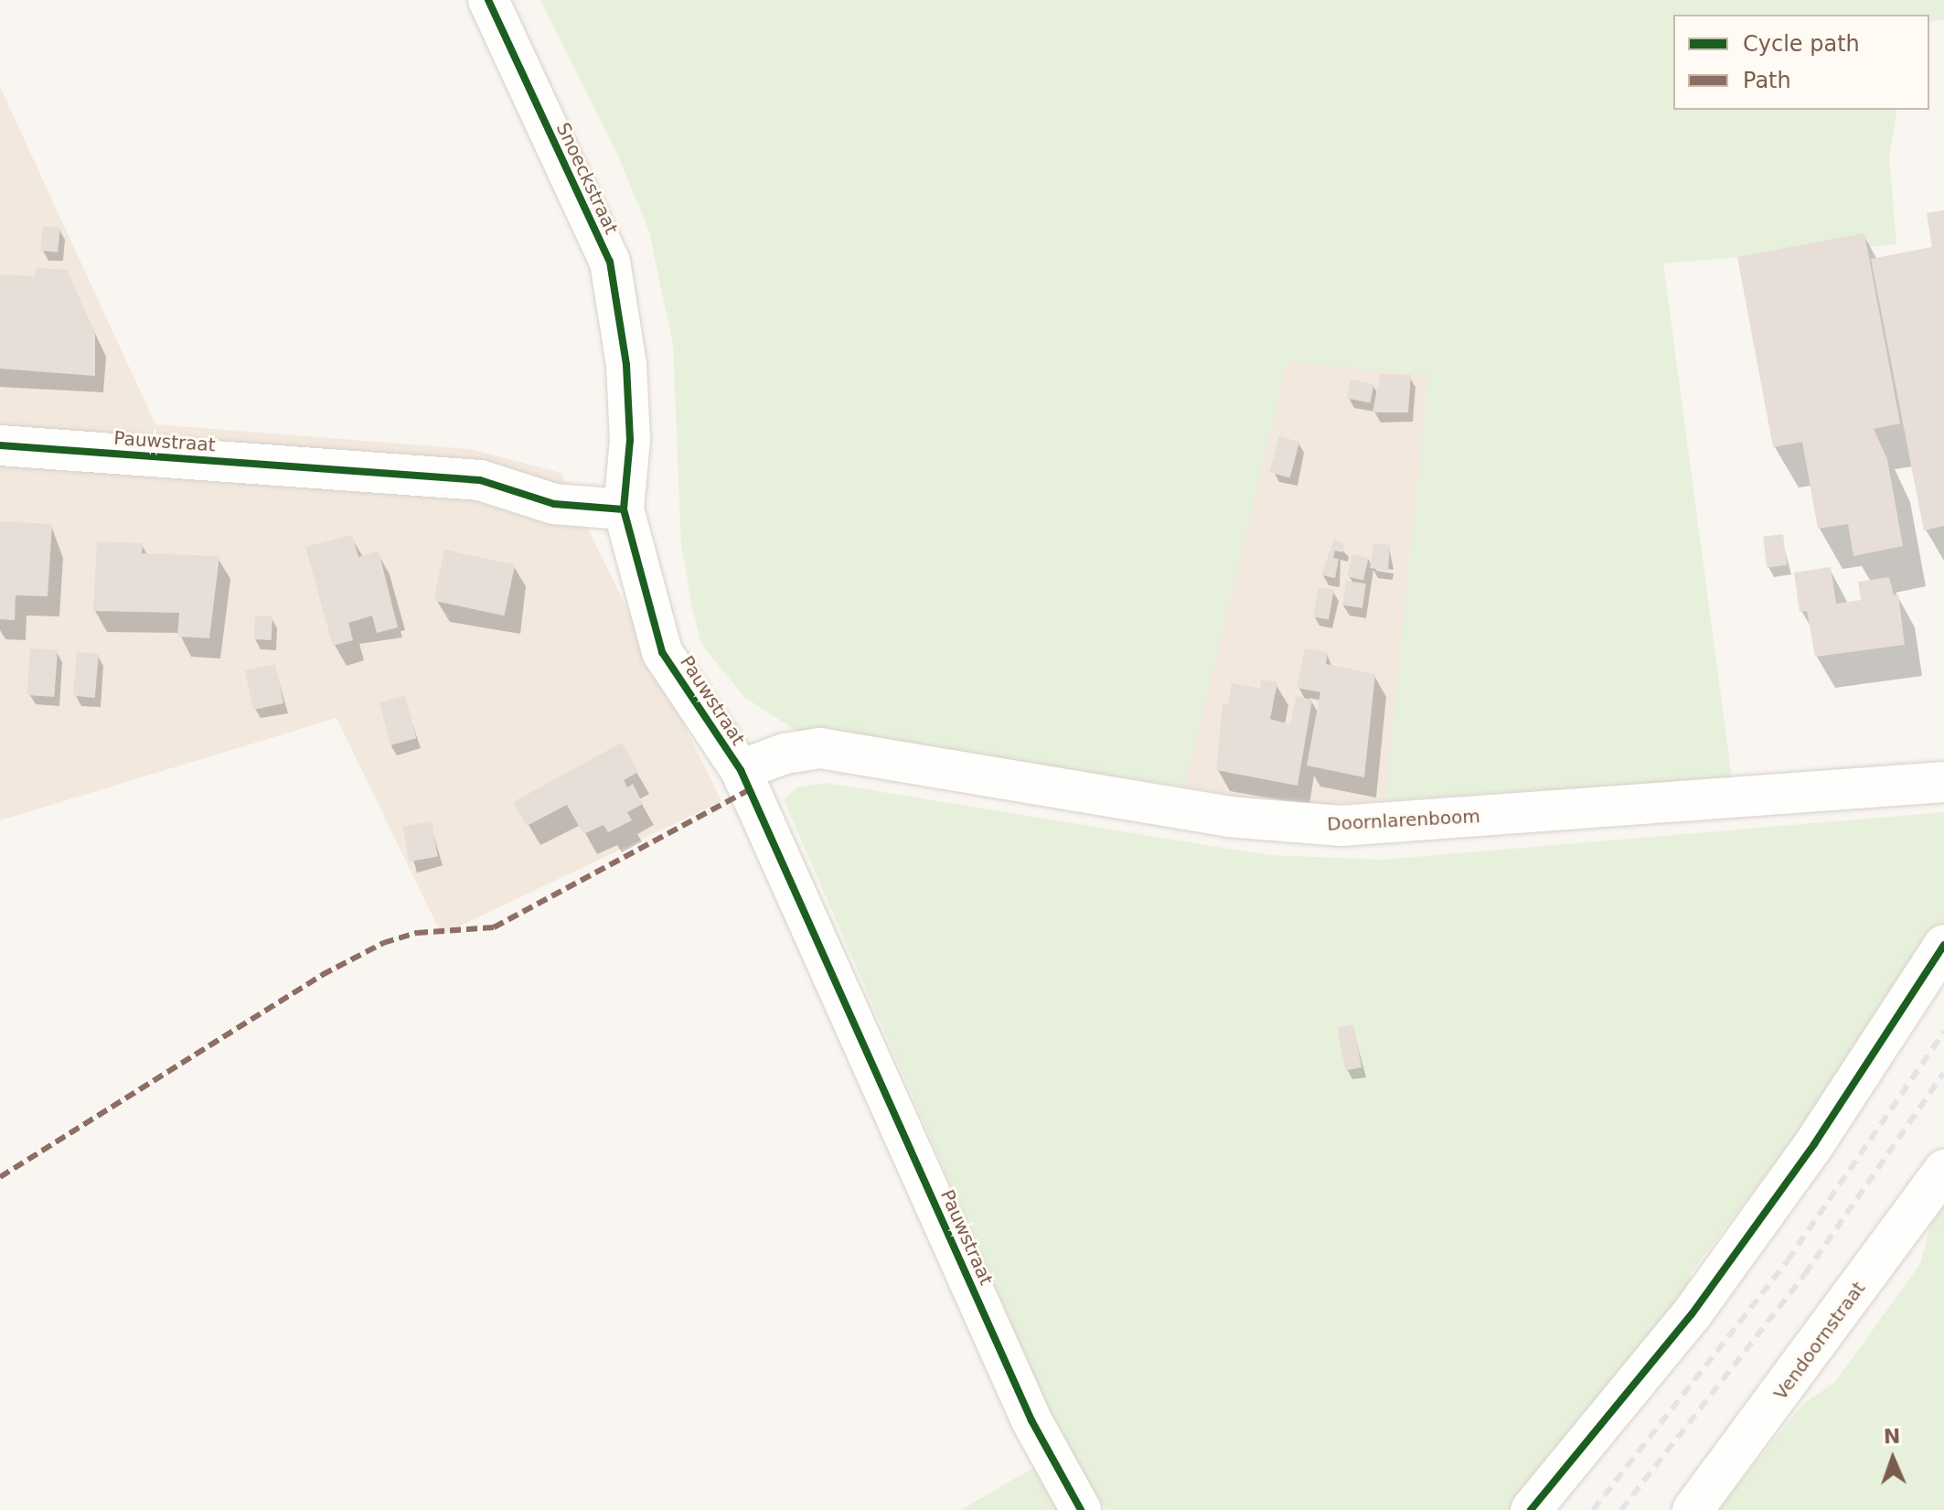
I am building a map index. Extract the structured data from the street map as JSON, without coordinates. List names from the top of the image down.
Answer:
{
  "streets": {
    "street": [
      "Snoeckstraat",
      "Pauwstraat",
      "Doornlarenboom",
      "Vendoornstraat"
    ]
  },
  "crossings": [
    ["Snoeckstraat", "Pauwstraat"],
    ["Pauwstraat", "Doornlarenboom"]
  ],
  "legend": ["Cycle path", "Path"],
  "north": "top"
}
